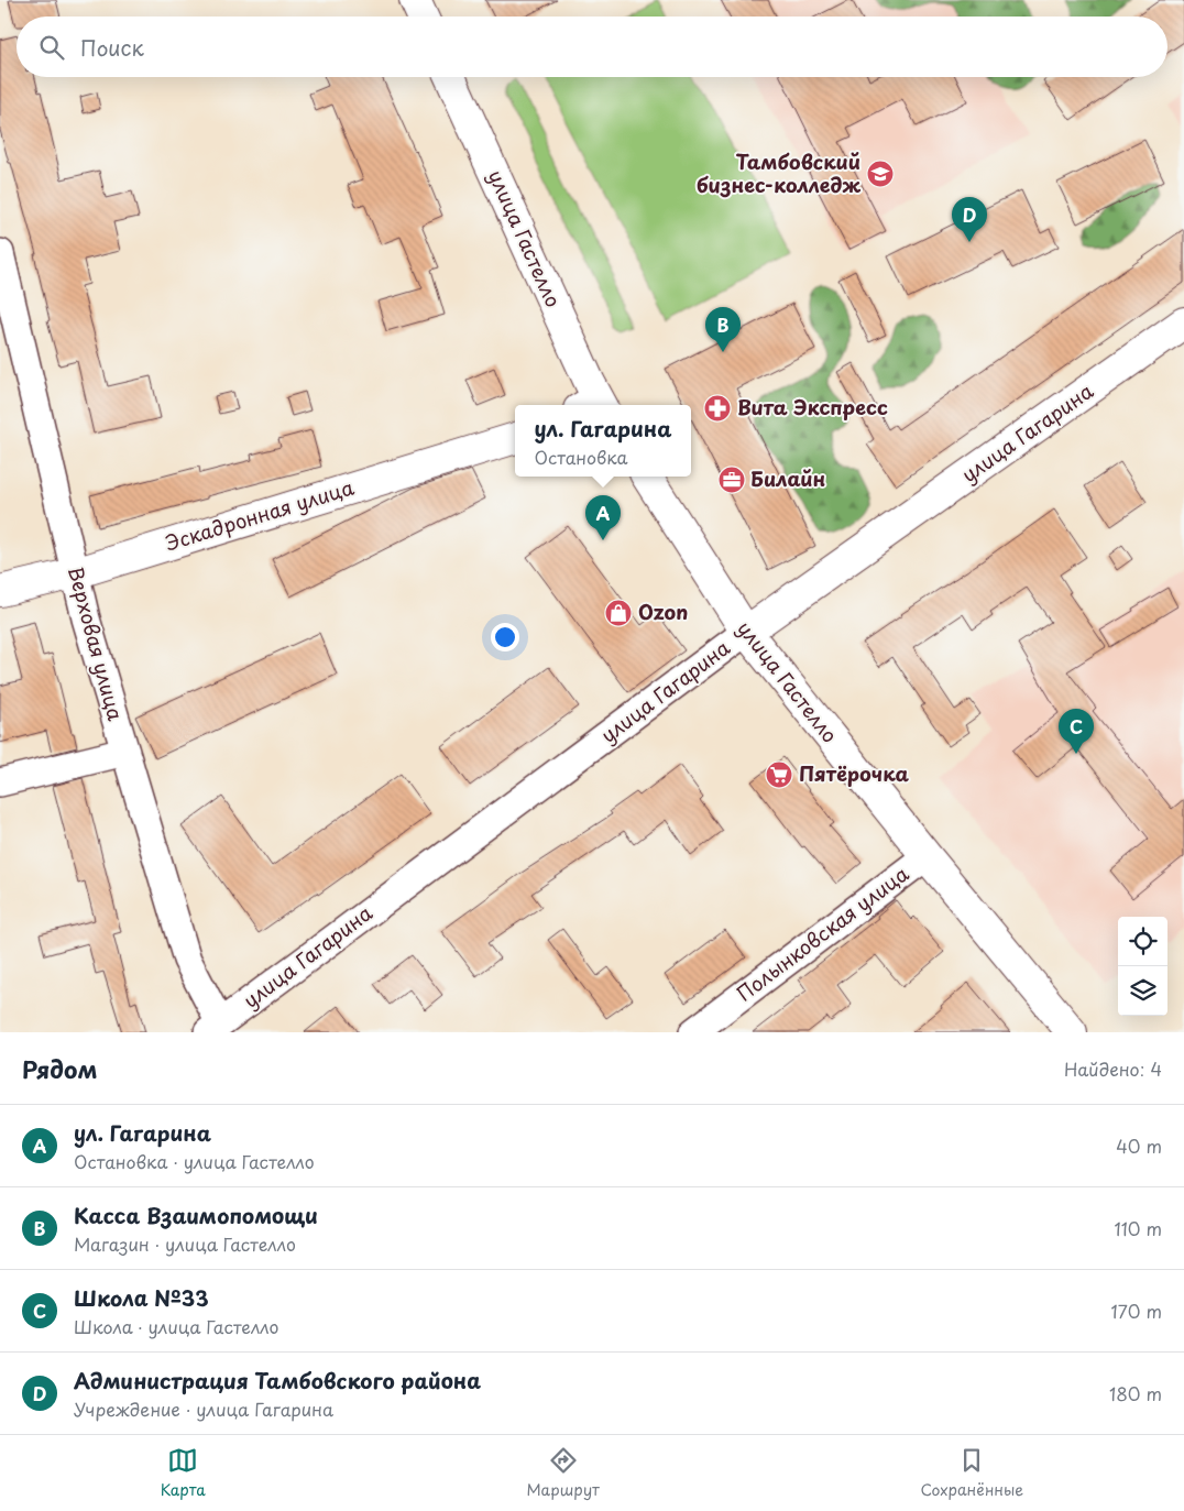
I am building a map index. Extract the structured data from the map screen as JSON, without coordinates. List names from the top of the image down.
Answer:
{
  "streets": {
    "main road": ["улица Гастелло", "улица Гагарина", "Эскадронная улица"],
    "street": ["Верховая улица", "Полынковская улица"]
  },
  "crossings": [
    ["улица Гастелло", "улица Гагарина"],
    ["улица Гастелло", "Полынковская улица"],
    ["улица Гагарина", "Верховая улица"],
    ["Эскадронная улица", "Верховая улица"]
  ],
  "places": {
    "school or university": ["Тамбовский бизнес-колледж"],
    "pharmacy": ["Вита Экспресс"],
    "office": ["Билайн"],
    "shop": ["Ozon"],
    "supermarket": ["Пятёрочка"]
  },
  "page": {
    "search": "Поиск",
    "pins": [
      "D",
      "B",
      "A",
      "C"
    ],
    "popup": ["ул. Гагарина", "Остановка"],
    "heading": ["Рядом", "Найдено: 4"],
    "list": [
      {
        "mark": "A",
        "name": "ул. Гагарина",
        "note": "Остановка · улица Гастелло",
        "value": "40 m"
      },
      {
        "mark": "B",
        "name": "Касса Взаимопомощи",
        "note": "Магазин · улица Гастелло",
        "value": "110 m"
      },
      {
        "mark": "C",
        "name": "Школа №33",
        "note": "Школа · улица Гастелло",
        "value": "170 m"
      },
      {
        "mark": "D",
        "name": "Администрация Тамбовского района",
        "note": "Учреждение · улица Гагарина",
        "value": "180 m"
      }
    ],
    "nav": ["Карта", "Маршрут", "Сохранённые"]
  }
}
